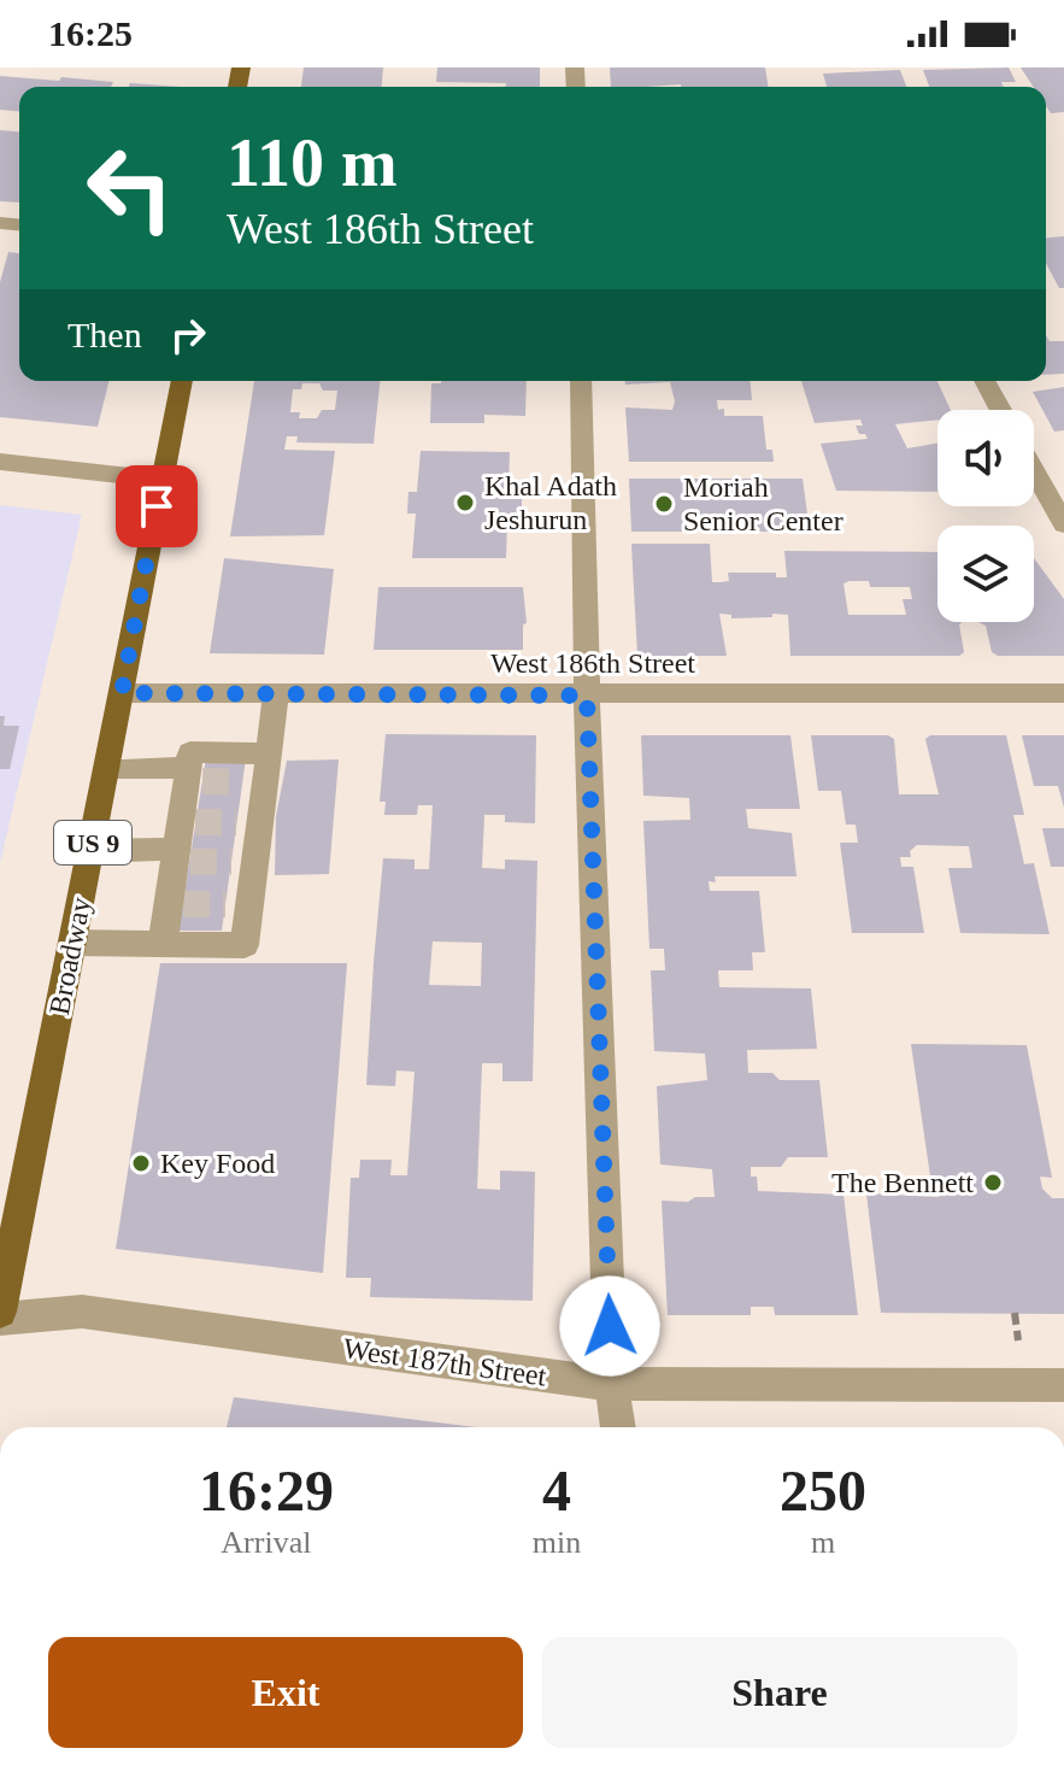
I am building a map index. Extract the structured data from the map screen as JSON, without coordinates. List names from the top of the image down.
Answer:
{
  "streets": {
    "main road": ["US 9", "Broadway"],
    "street": ["West 186th Street", "West 187th Street"]
  },
  "crossings": [
    ["West 186th Street", "Broadway"]
  ],
  "places": [
    "Khal Adath Jeshurun",
    "Moriah Senior Center",
    "Key Food",
    "The Bennett"
  ],
  "page": {
    "status": "16:25",
    "turn": ["110 m", "West 186th Street"],
    "then": "Then",
    "eta": [
      "16:29",
      "Arrival",
      "4",
      "min",
      "250",
      "m"
    ],
    "buttons": ["Exit", "Share"]
  }
}
